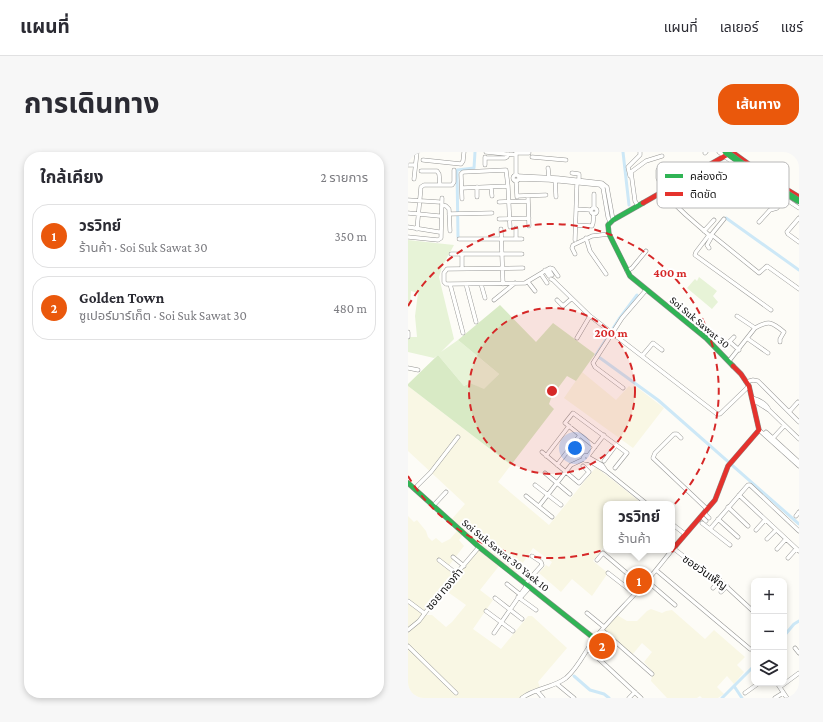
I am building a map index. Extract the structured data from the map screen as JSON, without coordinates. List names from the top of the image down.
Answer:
{
  "streets": {
    "main road": ["Soi Suk Sawat 30", "Soi Suk Sawat 30 Yaek 10"],
    "street": ["ซอยวันเพ็ญ", "ซอย ทองภํา"]
  },
  "crossings": [
    ["Soi Suk Sawat 30 Yaek 10", "ซอย ทองภํา"]
  ],
  "legend": ["คล่องตัว", "ติดขัด"],
  "page": {
    "header": "แผนที่",
    "nav": ["แผนที่", "เลเยอร์", "แชร์"],
    "title": "การเดินทาง",
    "buttons": "เส้นทาง",
    "heading": ["ใกล้เคียง", "2 รายการ"],
    "list": [
      {
        "mark": "1",
        "name": "วรวิทย์",
        "note": "ร้านค้า · Soi Suk Sawat 30",
        "value": "350 m"
      },
      {
        "mark": "2",
        "name": "Golden Town",
        "note": "ซูเปอร์มาร์เก็ต · Soi Suk Sawat 30",
        "value": "480 m"
      }
    ],
    "popup": ["วรวิทย์", "ร้านค้า"],
    "pins": ["1", "2"],
    "map_buttons": ["+", "−"]
  },
  "rings": ["400 m", "200 m"]
}
